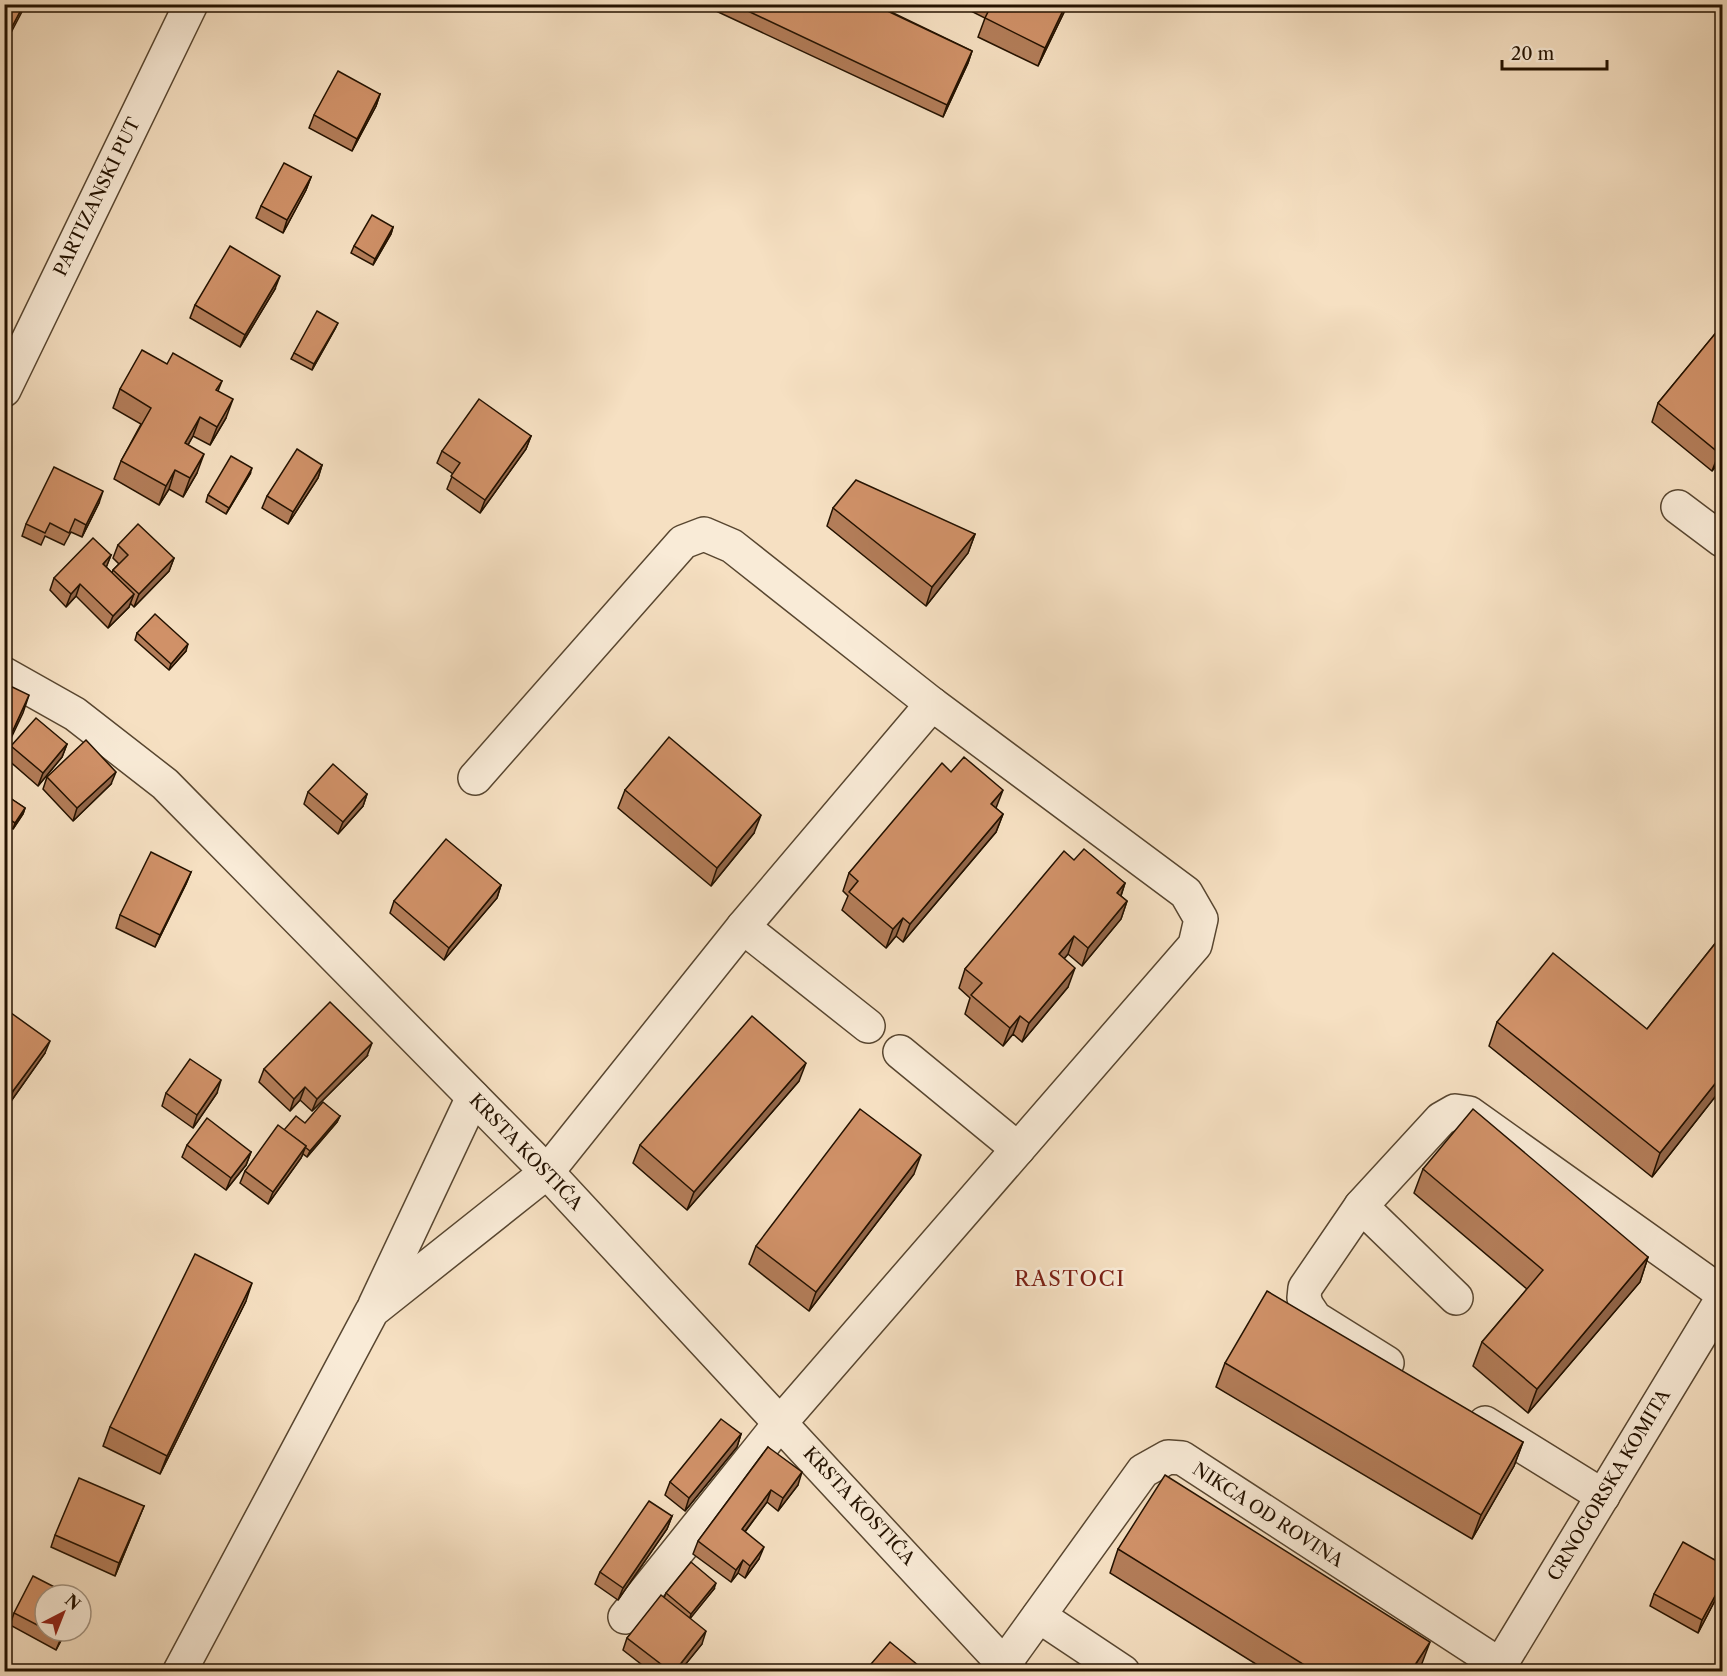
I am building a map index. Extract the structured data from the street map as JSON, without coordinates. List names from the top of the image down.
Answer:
{
  "streets": {
    "street": [
      "PARTIZANSKI PUT",
      "KRSTA KOSTIĆA",
      "CRNOGORSKA KOMITA",
      "NIKCA OD ROVINA"
    ]
  },
  "crossings": [
    ["KRSTA KOSTIĆA", "NIKCA OD ROVINA"],
    ["CRNOGORSKA KOMITA", "NIKCA OD ROVINA"]
  ],
  "districts": ["RASTOCI"],
  "scale_bar": "20 m",
  "north": "top right"
}
